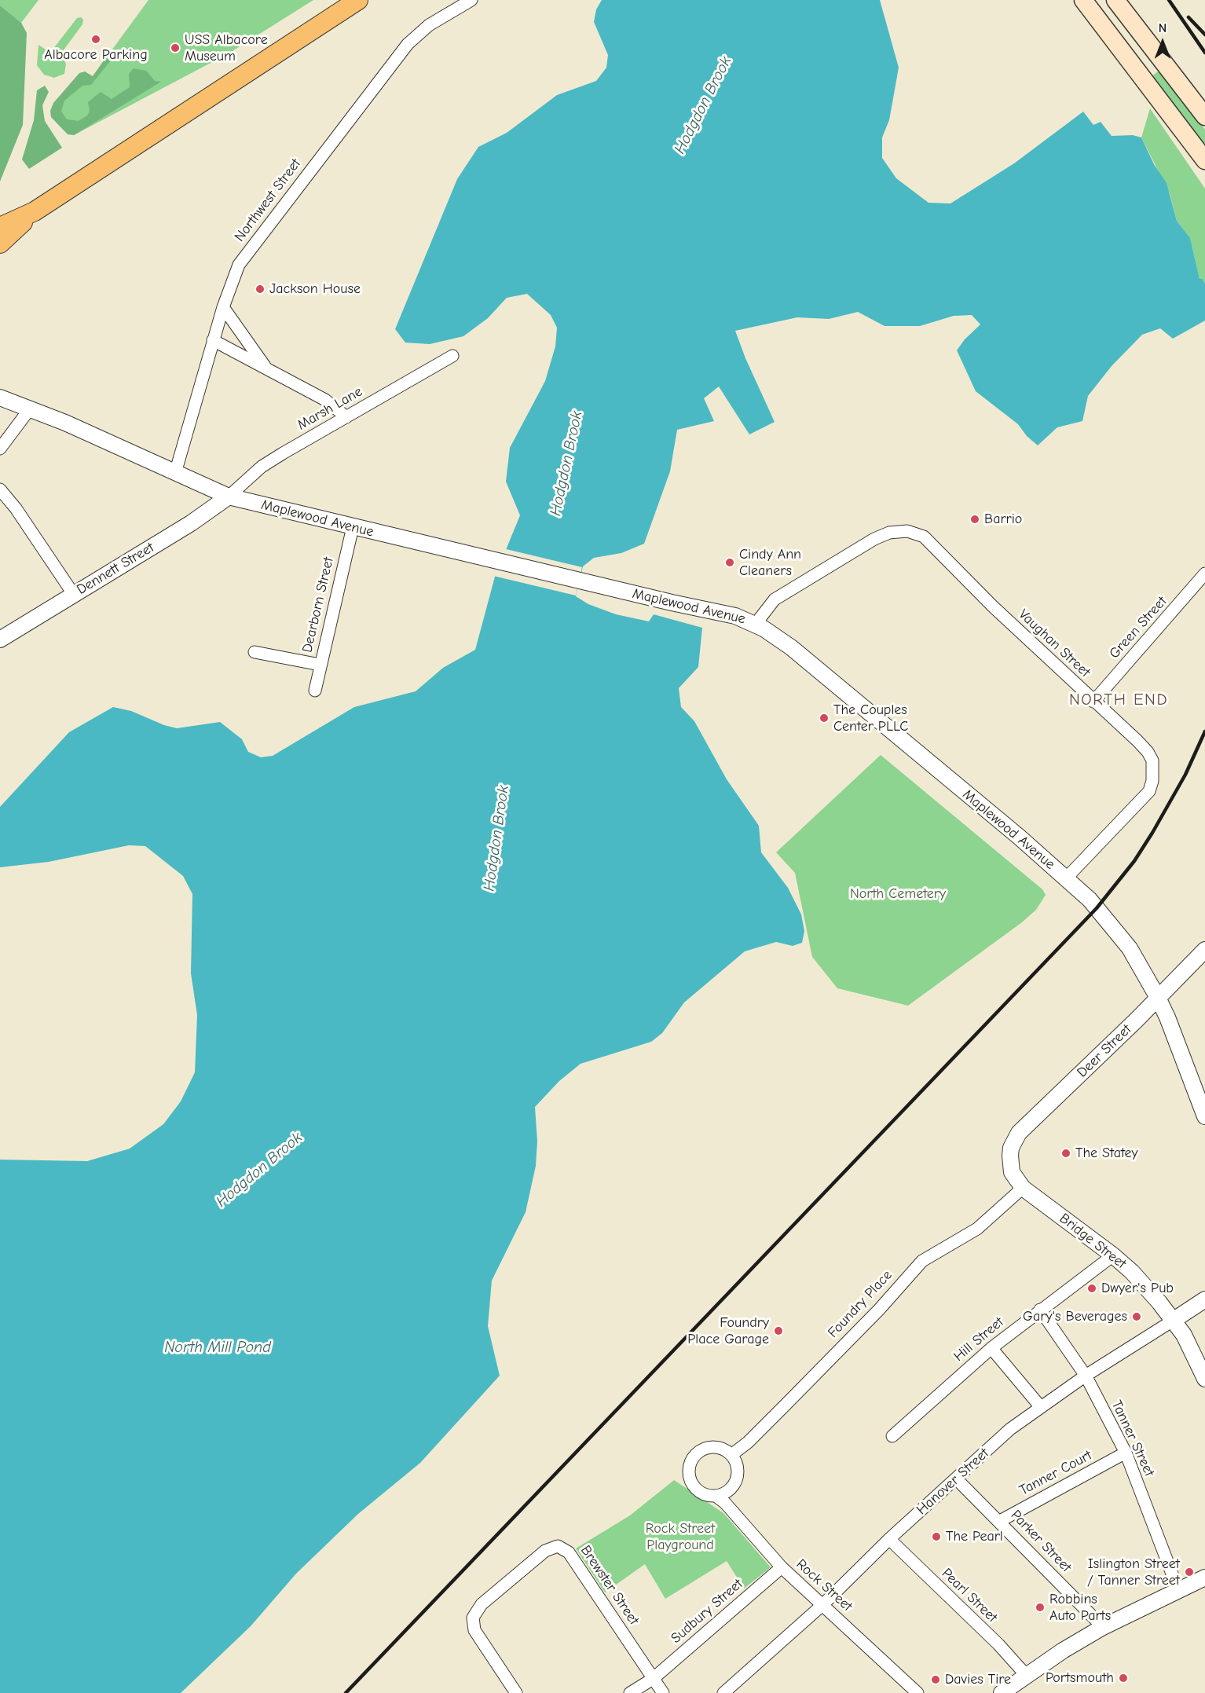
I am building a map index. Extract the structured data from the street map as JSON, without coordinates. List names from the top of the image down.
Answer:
{
  "streets": {
    "street": [
      "Northwest Street",
      "Marsh Lane",
      "Maplewood Avenue",
      "Dennett Street",
      "Dearborn Street",
      "Green Street",
      "Vaughan Street",
      "Deer Street",
      "Bridge Street",
      "Foundry Place",
      "Hill Street",
      "Tanner Street",
      "Tanner Court",
      "Hanover Street",
      "Parker Street",
      "Brewster Street",
      "Rock Street",
      "Pearl Street",
      "Sudbury Street"
    ]
  },
  "crossings": [
    ["Northwest Street", "Maplewood Avenue"],
    ["Marsh Lane", "Maplewood Avenue"],
    ["Marsh Lane", "Dennett Street"],
    ["Maplewood Avenue", "Dennett Street"],
    ["Maplewood Avenue", "Dearborn Street"],
    ["Maplewood Avenue", "Vaughan Street"],
    ["Maplewood Avenue", "Deer Street"],
    ["Green Street", "Vaughan Street"],
    ["Deer Street", "Bridge Street"],
    ["Bridge Street", "Foundry Place"],
    ["Bridge Street", "Hill Street"],
    ["Bridge Street", "Hanover Street"],
    ["Foundry Place", "Rock Street"],
    ["Hill Street", "Tanner Street"],
    ["Tanner Street", "Tanner Court"],
    ["Tanner Street", "Hanover Street"],
    ["Tanner Court", "Parker Street"],
    ["Hanover Street", "Parker Street"],
    ["Hanover Street", "Rock Street"],
    ["Hanover Street", "Pearl Street"],
    ["Brewster Street", "Sudbury Street"],
    ["Rock Street", "Sudbury Street"]
  ],
  "districts": ["NORTH END"],
  "water": ["Hodgdon Brook", "North Mill Pond"],
  "parks": ["North Cemetery", "Rock Street Playground"],
  "places": [
    "Albacore Parking",
    "USS Albacore Museum",
    "Jackson House",
    "Barrio",
    "Cindy Ann Cleaners",
    "The Couples Center PLLC",
    "The Statey",
    "Dwyer's Pub",
    "Gary's Beverages",
    "Foundry Place Garage",
    "The Pearl",
    "Islington Street / Tanner Street",
    "Robbins Auto Parts",
    "Portsmouth",
    "Davies Tire"
  ],
  "north": "top"
}
